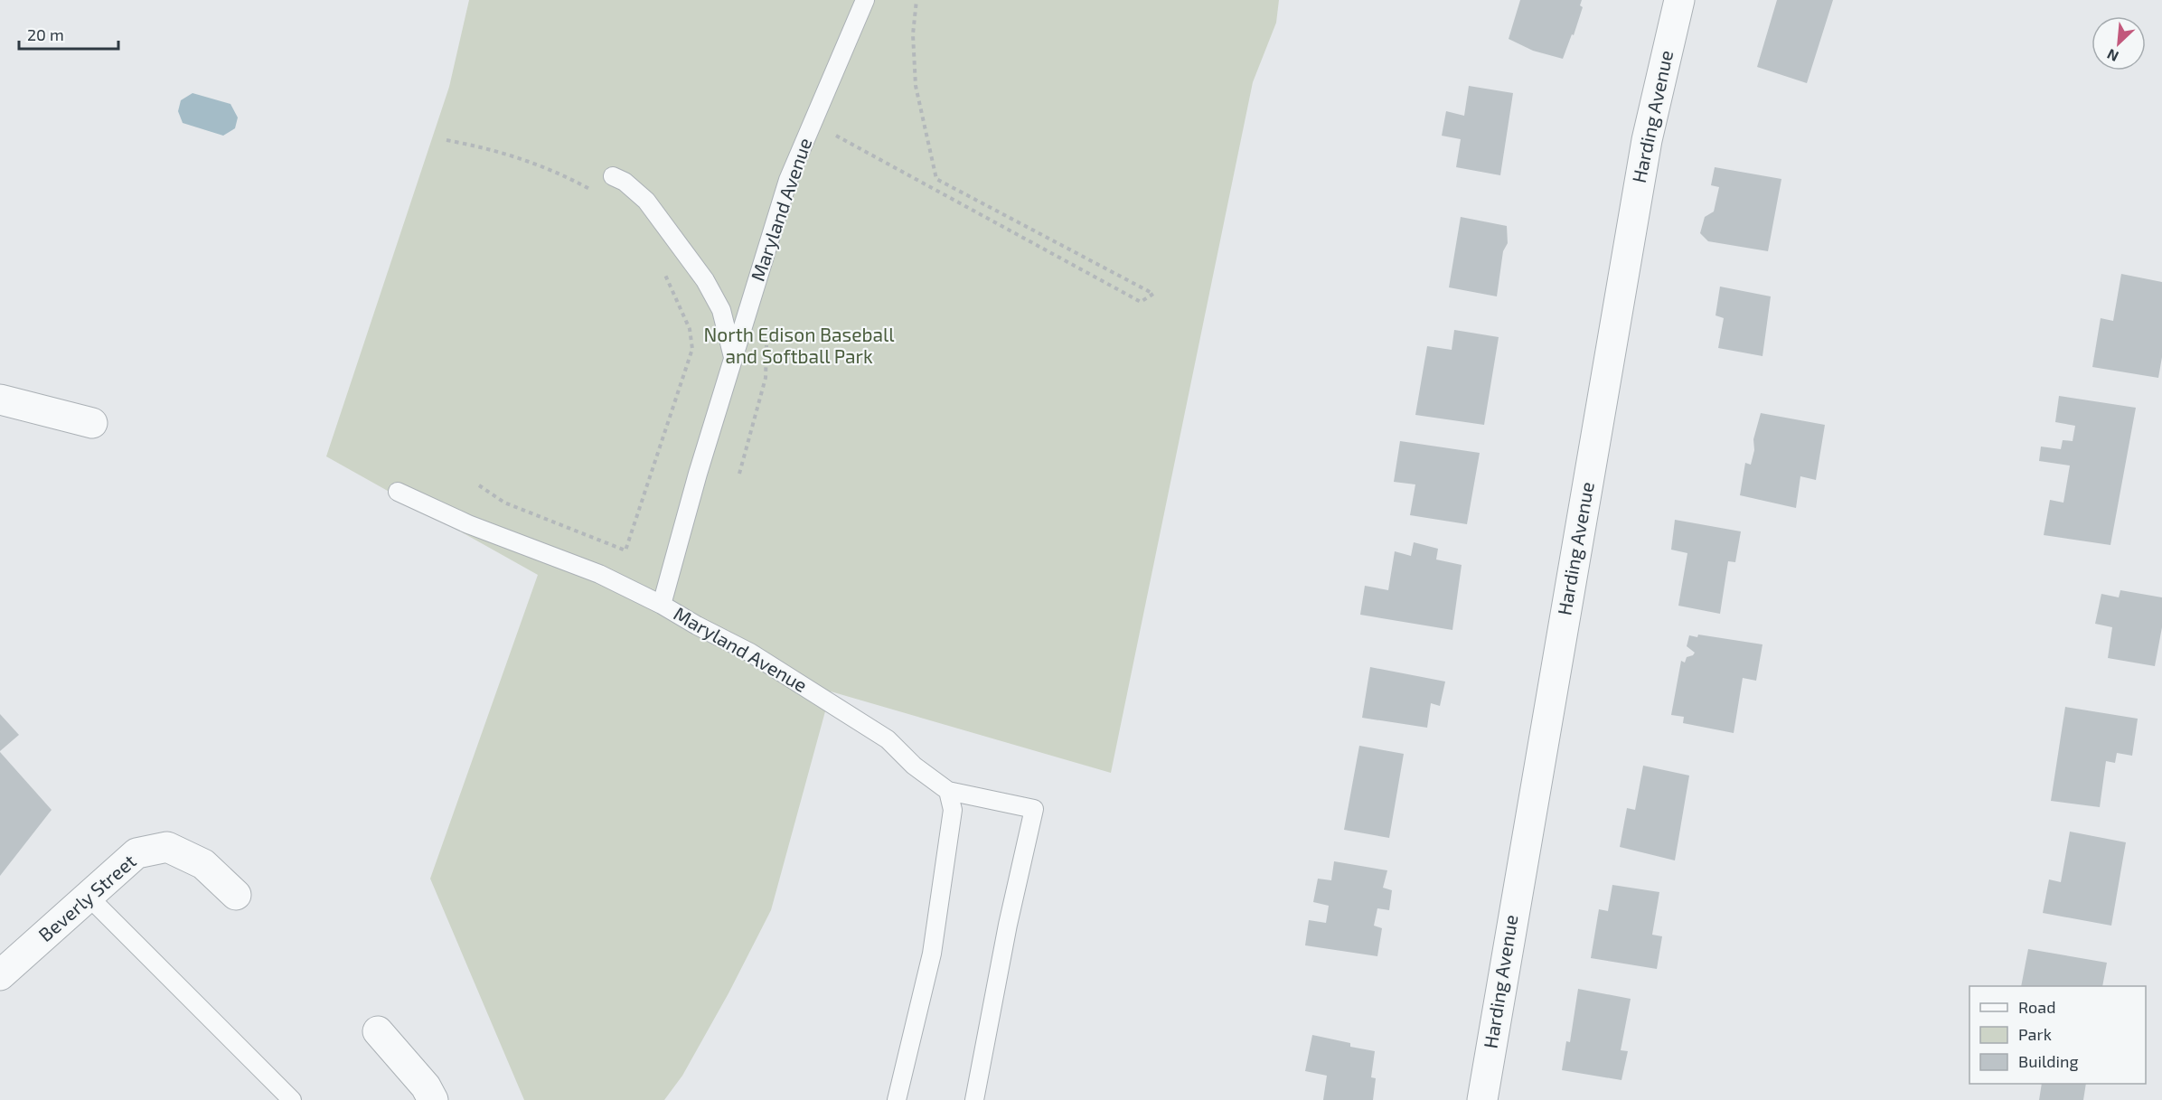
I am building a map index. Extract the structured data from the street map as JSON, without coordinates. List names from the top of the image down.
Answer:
{
  "streets": {
    "street": ["Harding Avenue", "Beverly Street"],
    "lane": ["Maryland Avenue"]
  },
  "parks": ["North Edison Baseball and Softball Park"],
  "legend": ["Road", "Park", "Building"],
  "scale_bar": "20 m",
  "north": "bottom left"
}
